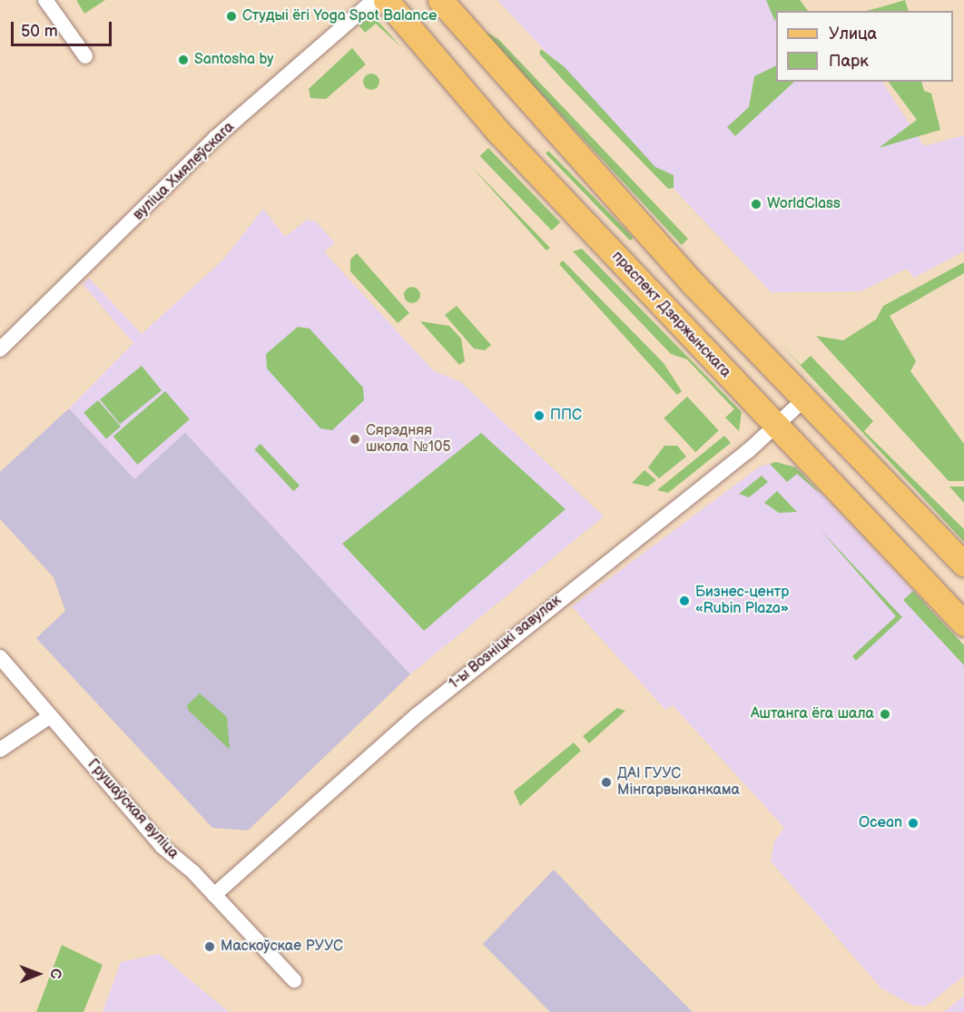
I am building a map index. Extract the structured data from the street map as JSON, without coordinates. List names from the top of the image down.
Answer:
{
  "streets": {
    "main road": ["праспект Дзяржынскага"],
    "street": ["вуліца Хмялеўскага", "1-ы Возніцкі завулак", "Грушаўская вуліца"]
  },
  "crossings": [
    ["праспект Дзяржынскага", "1-ы Возніцкі завулак"],
    ["1-ы Возніцкі завулак", "Грушаўская вуліца"]
  ],
  "places": [
    "Студыі ёгі Yoga Spot Balance",
    "Santosha by",
    "WorldClass",
    "ППС",
    "Сярэдняя школа №105",
    "Бизнес-центр «Rubin Plaza»",
    "Аштанга ёга шала",
    "ДАІ ГУУС Мінгарвыканкама",
    "Ocean",
    "Маскоўскае РУУС"
  ],
  "legend": ["Улица", "Парк"],
  "scale_bar": "50 m",
  "north": "right"
}
